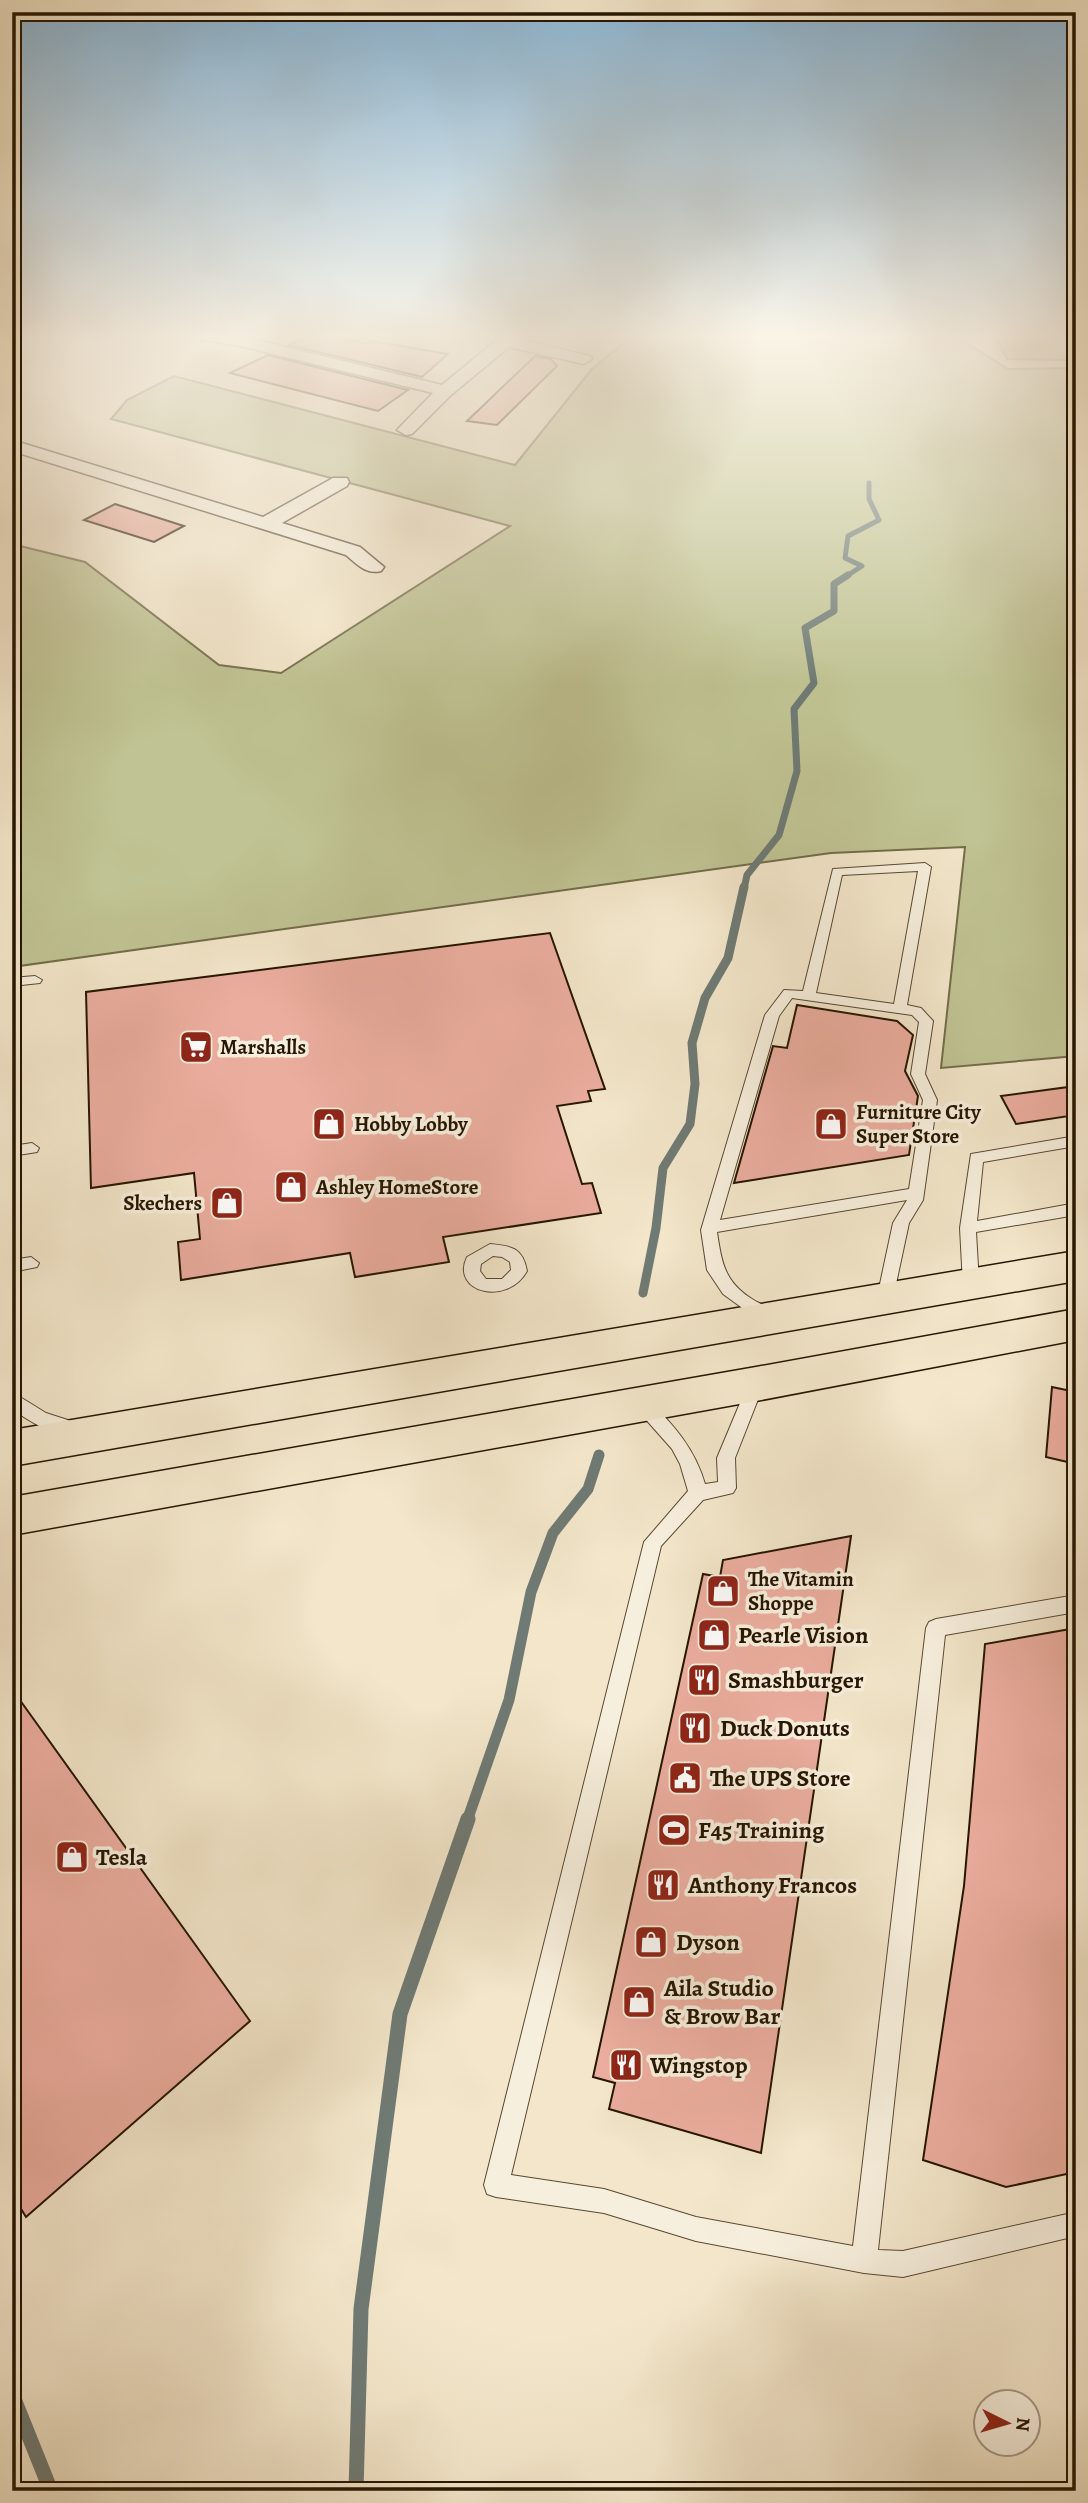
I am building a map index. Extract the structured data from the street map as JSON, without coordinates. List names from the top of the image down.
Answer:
{
  "places": {
    "supermarket": ["Marshalls"],
    "shop": [
      "Hobby Lobby",
      "Furniture City Super Store",
      "Ashley HomeStore",
      "Skechers",
      "The Vitamin Shoppe",
      "Pearle Vision",
      "Tesla",
      "Dyson",
      "Aila Studio & Brow Bar"
    ],
    "restaurant": [
      "Smashburger",
      "Duck Donuts",
      "Anthony Francos",
      "Wingstop"
    ],
    "public building": ["The UPS Store"],
    "sports": ["F45 Training"]
  },
  "north": "right"
}
